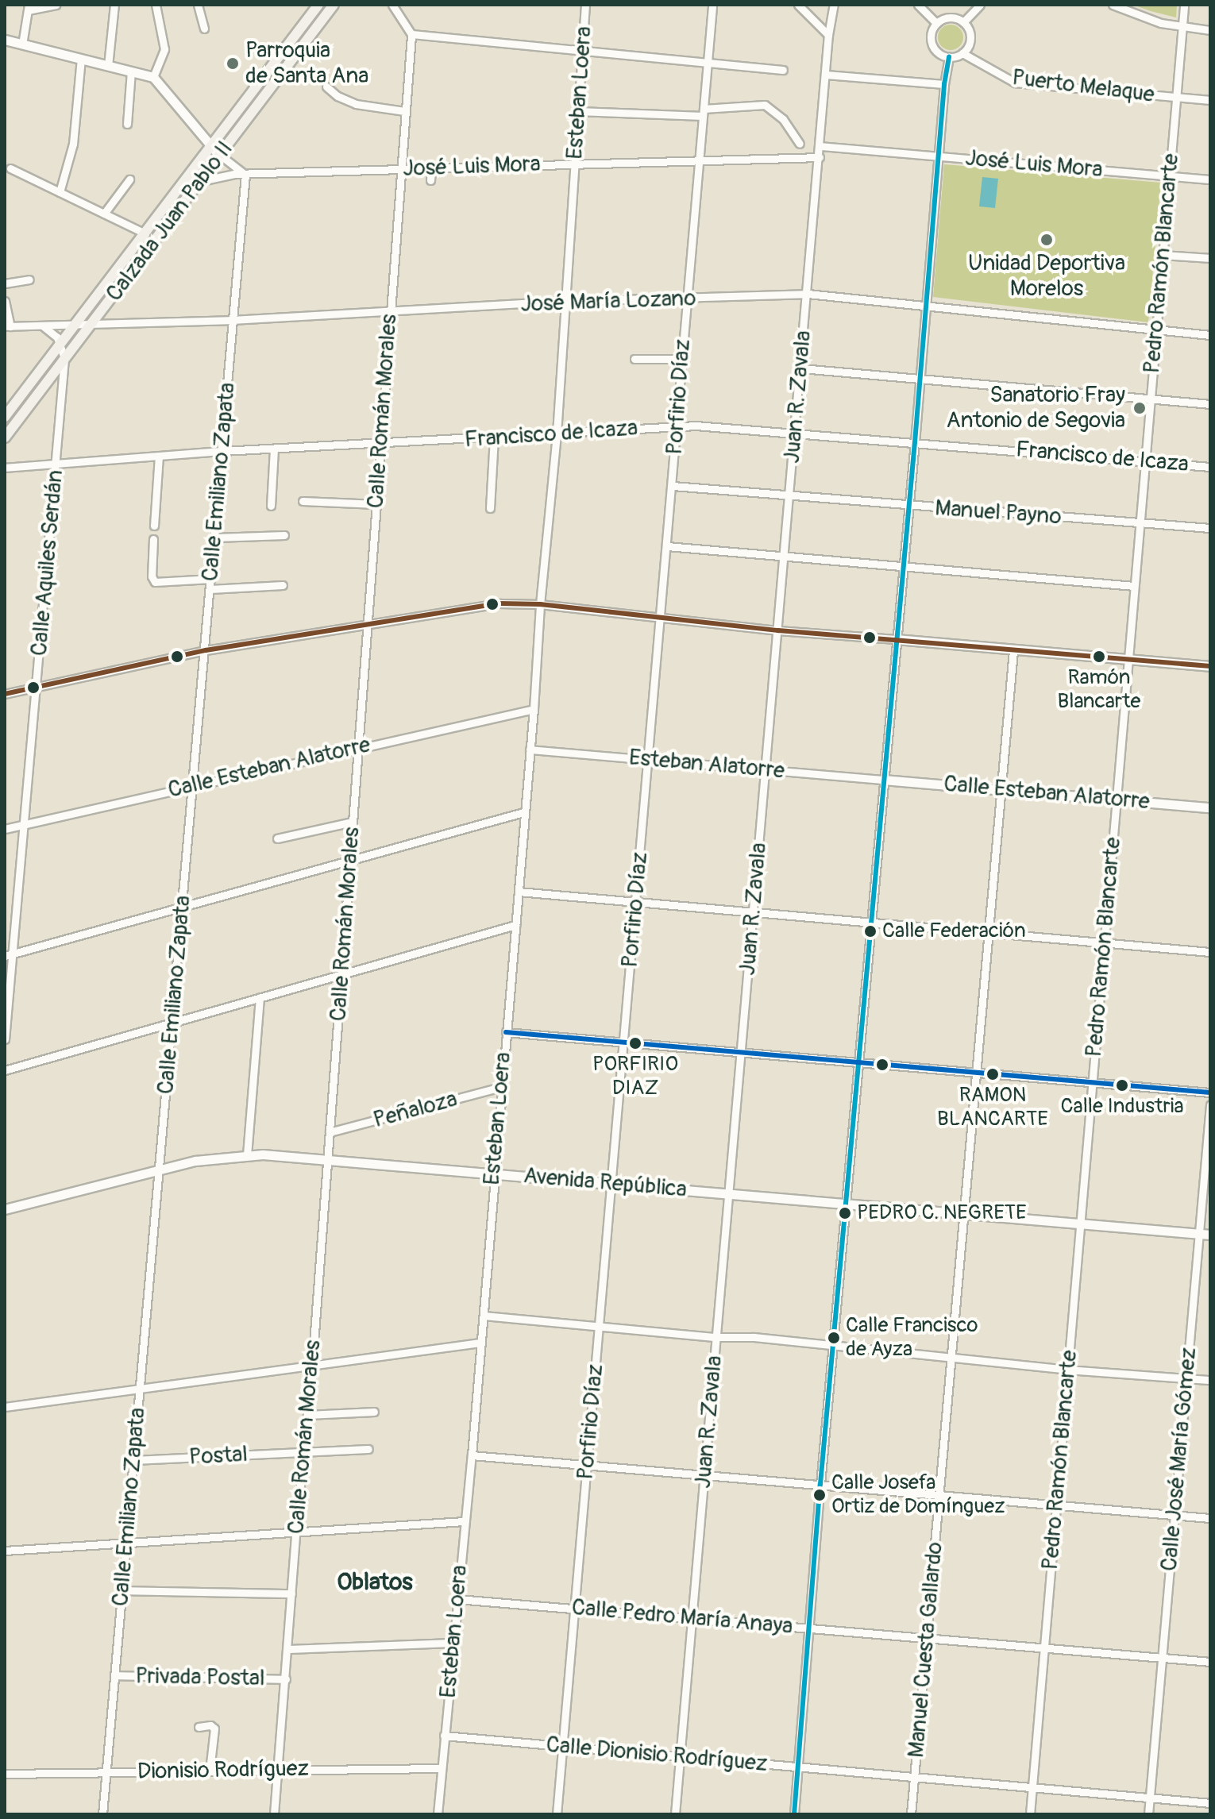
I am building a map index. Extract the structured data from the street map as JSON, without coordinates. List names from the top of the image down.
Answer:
{
  "streets": {
    "main road": ["Calzada Juan Pablo II"],
    "street": [
      "Puerto Melaque",
      "Esteban Loera",
      "José Luis Mora",
      "Pedro Ramón Blancarte",
      "José María Lozano",
      "Porfirio Díaz",
      "Juan R. Zavala",
      "Calle Román Morales",
      "Francisco de Icaza",
      "Calle Emiliano Zapata",
      "Manuel Payno",
      "Calle Aquiles Serdán",
      "Esteban Alatorre",
      "Calle Esteban Alatorre",
      "Peñaloza",
      "Avenida República",
      "Postal",
      "Calle José María Gómez",
      "Calle Pedro María Anaya",
      "Manuel Cuesta Gallardo",
      "Privada Postal",
      "Calle Dionisio Rodríguez",
      "Dionisio Rodríguez"
    ]
  },
  "crossings": [
    ["Puerto Melaque", "Pedro Ramón Blancarte"],
    ["Esteban Loera", "José Luis Mora"],
    ["Esteban Loera", "José María Lozano"],
    ["Esteban Loera", "Francisco de Icaza"],
    ["Esteban Loera", "Esteban Alatorre"],
    ["Esteban Loera", "Calle Esteban Alatorre"],
    ["Esteban Loera", "Peñaloza"],
    ["Esteban Loera", "Avenida República"],
    ["Esteban Loera", "Calle Pedro María Anaya"],
    ["Esteban Loera", "Calle Dionisio Rodríguez"],
    ["Esteban Loera", "Dionisio Rodríguez"],
    ["José Luis Mora", "Calzada Juan Pablo II"],
    ["José Luis Mora", "Pedro Ramón Blancarte"],
    ["José Luis Mora", "Porfirio Díaz"],
    ["José Luis Mora", "Juan R. Zavala"],
    ["José Luis Mora", "Calle Román Morales"],
    ["José Luis Mora", "Calle Emiliano Zapata"],
    ["Calzada Juan Pablo II", "José María Lozano"],
    ["Calzada Juan Pablo II", "Calle Aquiles Serdán"],
    ["Pedro Ramón Blancarte", "José María Lozano"],
    ["Pedro Ramón Blancarte", "Francisco de Icaza"],
    ["Pedro Ramón Blancarte", "Manuel Payno"],
    ["Pedro Ramón Blancarte", "Calle Esteban Alatorre"],
    ["Pedro Ramón Blancarte", "Avenida República"],
    ["Pedro Ramón Blancarte", "Calle Pedro María Anaya"],
    ["Pedro Ramón Blancarte", "Calle Dionisio Rodríguez"],
    ["José María Lozano", "Porfirio Díaz"],
    ["José María Lozano", "Juan R. Zavala"],
    ["José María Lozano", "Calle Román Morales"],
    ["José María Lozano", "Calle Emiliano Zapata"],
    ["Porfirio Díaz", "Francisco de Icaza"],
    ["Porfirio Díaz", "Manuel Payno"],
    ["Porfirio Díaz", "Esteban Alatorre"],
    ["Porfirio Díaz", "Avenida República"],
    ["Porfirio Díaz", "Calle Pedro María Anaya"],
    ["Porfirio Díaz", "Calle Dionisio Rodríguez"],
    ["Juan R. Zavala", "Francisco de Icaza"],
    ["Juan R. Zavala", "Manuel Payno"],
    ["Juan R. Zavala", "Esteban Alatorre"],
    ["Juan R. Zavala", "Avenida República"],
    ["Juan R. Zavala", "Calle Pedro María Anaya"],
    ["Juan R. Zavala", "Calle Dionisio Rodríguez"],
    ["Calle Román Morales", "Francisco de Icaza"],
    ["Calle Román Morales", "Calle Esteban Alatorre"],
    ["Calle Román Morales", "Peñaloza"],
    ["Calle Román Morales", "Avenida República"],
    ["Calle Román Morales", "Postal"],
    ["Calle Román Morales", "Privada Postal"],
    ["Calle Román Morales", "Dionisio Rodríguez"],
    ["Francisco de Icaza", "Calle Emiliano Zapata"],
    ["Francisco de Icaza", "Calle Aquiles Serdán"],
    ["Calle Emiliano Zapata", "Calle Esteban Alatorre"],
    ["Calle Emiliano Zapata", "Avenida República"],
    ["Calle Emiliano Zapata", "Postal"],
    ["Calle Emiliano Zapata", "Privada Postal"],
    ["Calle Emiliano Zapata", "Dionisio Rodríguez"],
    ["Calle Aquiles Serdán", "Calle Esteban Alatorre"],
    ["Esteban Alatorre", "Calle Esteban Alatorre"],
    ["Calle Esteban Alatorre", "Manuel Cuesta Gallardo"],
    ["Avenida República", "Calle José María Gómez"],
    ["Avenida República", "Manuel Cuesta Gallardo"],
    ["Calle José María Gómez", "Calle Pedro María Anaya"],
    ["Calle José María Gómez", "Calle Dionisio Rodríguez"],
    ["Calle Pedro María Anaya", "Manuel Cuesta Gallardo"],
    ["Manuel Cuesta Gallardo", "Calle Dionisio Rodríguez"]
  ],
  "districts": ["Oblatos"],
  "places": [
    "Parroquia de Santa Ana",
    "Unidad Deportiva Morelos",
    "Sanatorio Fray Antonio de Segovia",
    "Ramón Blancarte",
    "Calle Federación",
    "PORFIRIO DIAZ",
    "RAMON BLANCARTE",
    "Calle Industria",
    "PEDRO C. NEGRETE",
    "Calle Francisco de Ayza",
    "Calle Josefa Ortiz de Domínguez"
  ]
}
